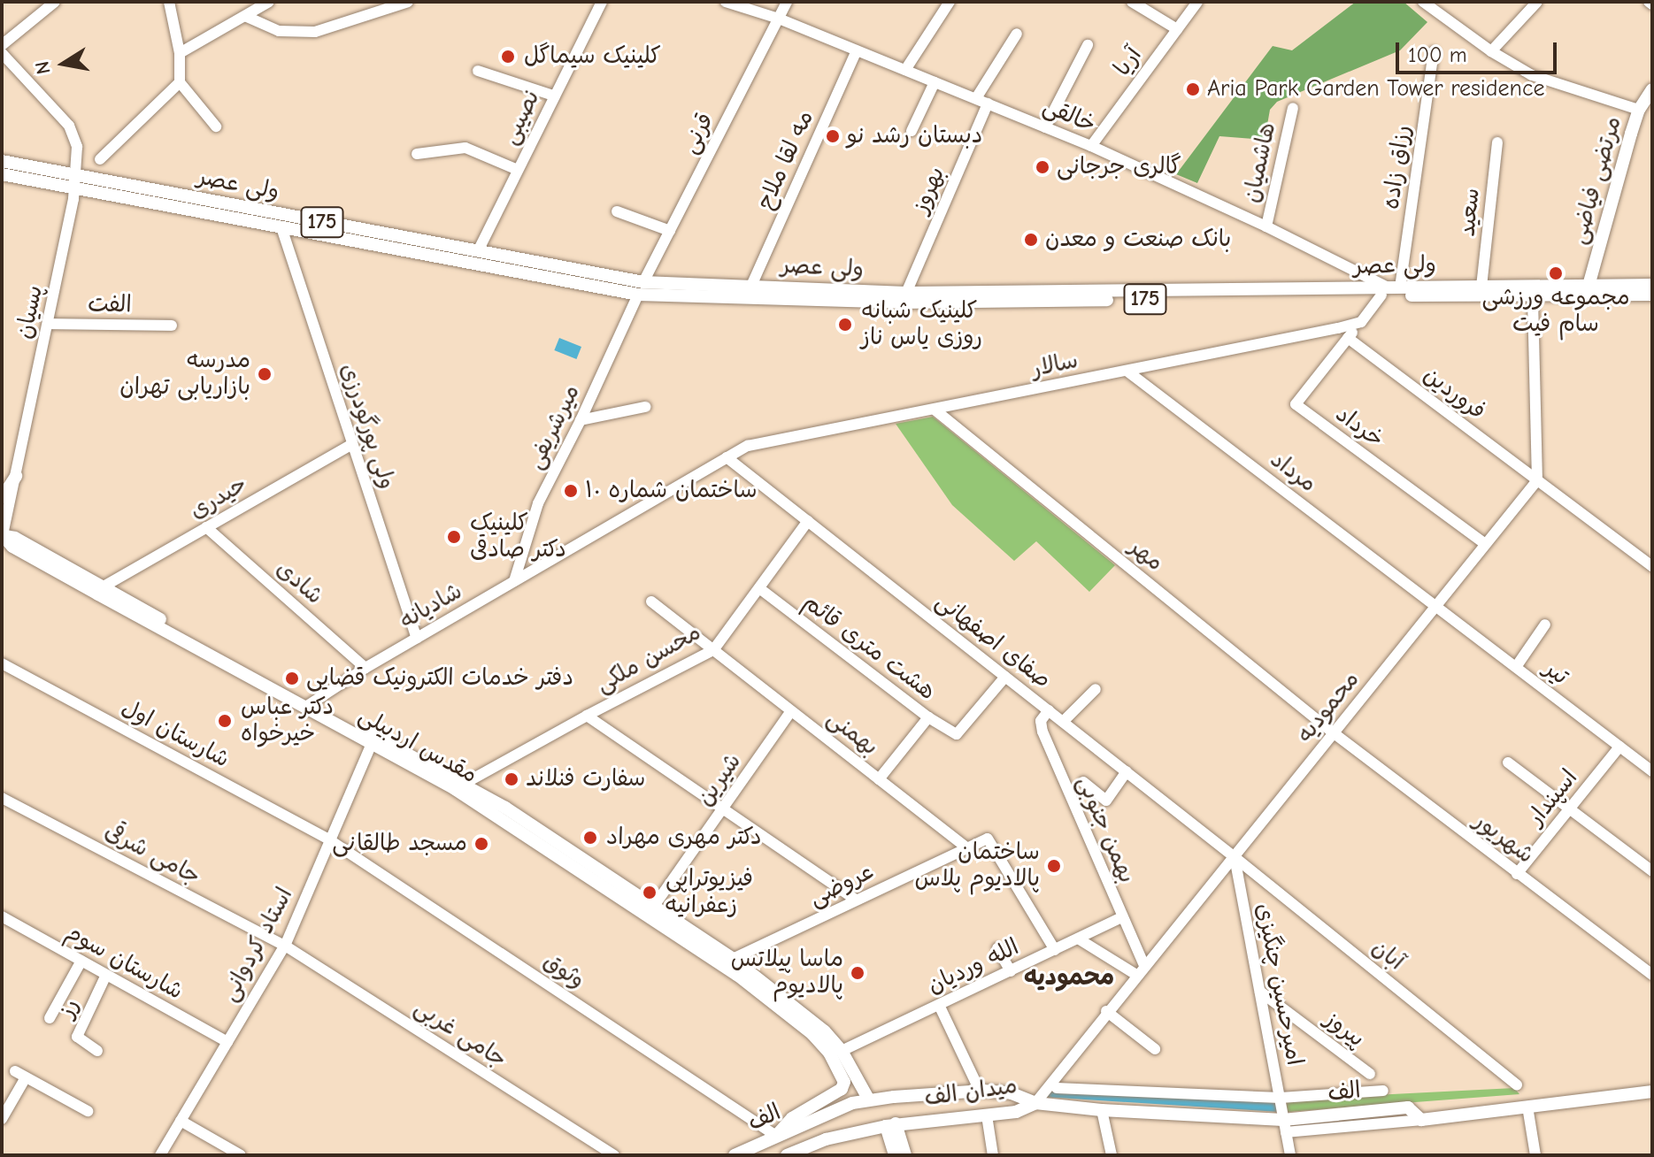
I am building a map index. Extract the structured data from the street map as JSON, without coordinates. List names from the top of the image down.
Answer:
{
  "streets": {
    "main road": [
      "مرتضی فیاضی",
      "ولی عصر",
      "175",
      "مقدس اردبیلی",
      "میدان الف",
      "الف"
    ],
    "street": [
      "آریا",
      "خالقی",
      "نصیبی",
      "قرنی",
      "مه لقا ملاح",
      "هاشمیان",
      "رزاق زاده",
      "بهروز",
      "سعید",
      "الفت",
      "پسیان",
      "سالار",
      "فروردین",
      "ولی پورگودرزی",
      "میرشریفی",
      "خرداد",
      "مرداد",
      "حیدری",
      "مهر",
      "شادی",
      "شادیانه",
      "صفای اصفهانی",
      "هشت متری قائم",
      "محسن ملکی",
      "تیر",
      "محمودیه",
      "بهمنی",
      "شارستان اول",
      "شیرین",
      "اسپندار",
      "بهمن جنوبی",
      "شهریور",
      "جامی شرقی",
      "عروضی",
      "استاد کردوانی",
      "آبان",
      "شارستان سوم",
      "الله وردیان",
      "وثوق",
      "امیرحسین چنگیزی",
      "رز",
      "پیروز",
      "جامی غربی"
    ]
  },
  "crossings": [
    ["آریا", "خالقی"],
    ["خالقی", "قرنی"],
    ["خالقی", "مه لقا ملاح"],
    ["خالقی", "هاشمیان"],
    ["خالقی", "رزاق زاده"],
    ["خالقی", "ولی عصر"],
    ["خالقی", "بهروز"],
    ["نصیبی", "ولی عصر"],
    ["قرنی", "ولی عصر"],
    ["قرنی", "میرشریفی"],
    ["مه لقا ملاح", "ولی عصر"],
    ["رزاق زاده", "ولی عصر"],
    ["مرتضی فیاضی", "ولی عصر"],
    ["ولی عصر", "بهروز"],
    ["ولی عصر", "سعید"],
    ["ولی عصر", "پسیان"],
    ["ولی عصر", "ولی پورگودرزی"],
    ["ولی عصر", "میرشریفی"],
    ["الفت", "پسیان"],
    ["پسیان", "مقدس اردبیلی"],
    ["سالار", "خرداد"],
    ["سالار", "مرداد"],
    ["سالار", "مهر"],
    ["سالار", "شادیانه"],
    ["سالار", "صفای اصفهانی"],
    ["فروردین", "خرداد"],
    ["فروردین", "محمودیه"],
    ["ولی پورگودرزی", "حیدری"],
    ["ولی پورگودرزی", "شادیانه"],
    ["میرشریفی", "شادیانه"],
    ["خرداد", "محمودیه"],
    ["مرداد", "تیر"],
    ["مرداد", "محمودیه"],
    ["حیدری", "شادی"],
    ["حیدری", "مقدس اردبیلی"],
    ["مهر", "محمودیه"],
    ["مهر", "شهریور"],
    ["شادی", "شادیانه"],
    ["شادیانه", "صفای اصفهانی"],
    ["شادیانه", "مقدس اردبیلی"],
    ["صفای اصفهانی", "هشت متری قائم"],
    ["صفای اصفهانی", "محسن ملکی"],
    ["صفای اصفهانی", "محمودیه"],
    ["صفای اصفهانی", "بهمن جنوبی"],
    ["صفای اصفهانی", "آبان"],
    ["صفای اصفهانی", "امیرحسین چنگیزی"],
    ["هشت متری قائم", "محسن ملکی"],
    ["محسن ملکی", "بهمنی"],
    ["محسن ملکی", "مقدس اردبیلی"],
    ["تیر", "محمودیه"],
    ["تیر", "اسپندار"],
    ["محمودیه", "بهمن جنوبی"],
    ["محمودیه", "شهریور"],
    ["محمودیه", "آبان"],
    ["محمودیه", "امیرحسین چنگیزی"],
    ["محمودیه", "میدان الف"],
    ["محمودیه", "الف"],
    ["بهمنی", "شیرین"],
    ["بهمنی", "عروضی"],
    ["شارستان اول", "استاد کردوانی"],
    ["شارستان اول", "وثوق"],
    ["مقدس اردبیلی", "شیرین"],
    ["مقدس اردبیلی", "عروضی"],
    ["مقدس اردبیلی", "استاد کردوانی"],
    ["مقدس اردبیلی", "الله وردیان"],
    ["مقدس اردبیلی", "وثوق"],
    ["مقدس اردبیلی", "الف"],
    ["اسپندار", "شهریور"],
    ["بهمن جنوبی", "الله وردیان"],
    ["جامی شرقی", "استاد کردوانی"],
    ["جامی شرقی", "جامی غربی"],
    ["استاد کردوانی", "شارستان سوم"],
    ["استاد کردوانی", "وثوق"],
    ["استاد کردوانی", "جامی غربی"],
    ["آبان", "امیرحسین چنگیزی"],
    ["شارستان سوم", "رز"],
    ["وثوق", "الف"],
    ["امیرحسین چنگیزی", "پیروز"],
    ["امیرحسین چنگیزی", "الف"],
    ["میدان الف", "الف"]
  ],
  "districts": ["محمودیه"],
  "places": [
    "کلینیک سیماگل",
    "Aria Park Garden Tower residence",
    "دبستان رشد نو",
    "گالری جرجانی",
    "بانک صنعت و معدن",
    "مجموعه ورزشی سام فیت",
    "کلینیک شبانه روزی یاس ناز",
    "مدرسه بازاریابی تهران",
    "ساختمان شماره ۱۰",
    "کلینیک دکتر صادقی",
    "دفتر خدمات الکترونیک قضایی",
    "دکتر عباس خیرخواه",
    "سفارت فنلاند",
    "دکتر مهری مهراد",
    "مسجد طالقانی",
    "ساختمان پالادیوم پلاس",
    "فیزیوتراپی زعفرانیه",
    "ماسا پیلاتس پالادیوم"
  ],
  "scale_bar": "100 m",
  "north": "left"
}
